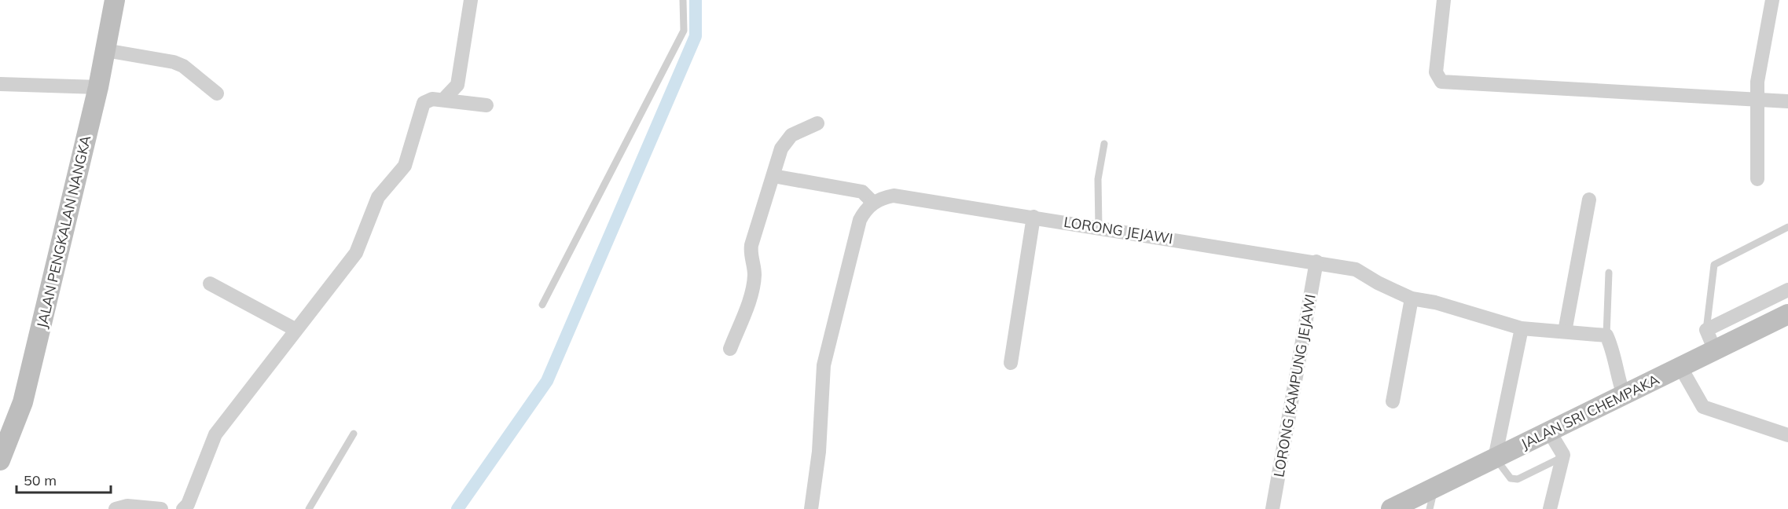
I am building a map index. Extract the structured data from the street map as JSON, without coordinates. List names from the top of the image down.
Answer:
{
  "streets": {
    "street": [
      "LORONG JEJAWI",
      "JALAN PENGKALAN NANGKA",
      "LORONG KAMPUNG JEJAWI",
      "JALAN SRI CHEMPAKA"
    ]
  },
  "crossings": [
    ["LORONG JEJAWI", "LORONG KAMPUNG JEJAWI"]
  ],
  "scale_bar": "50 m"
}
